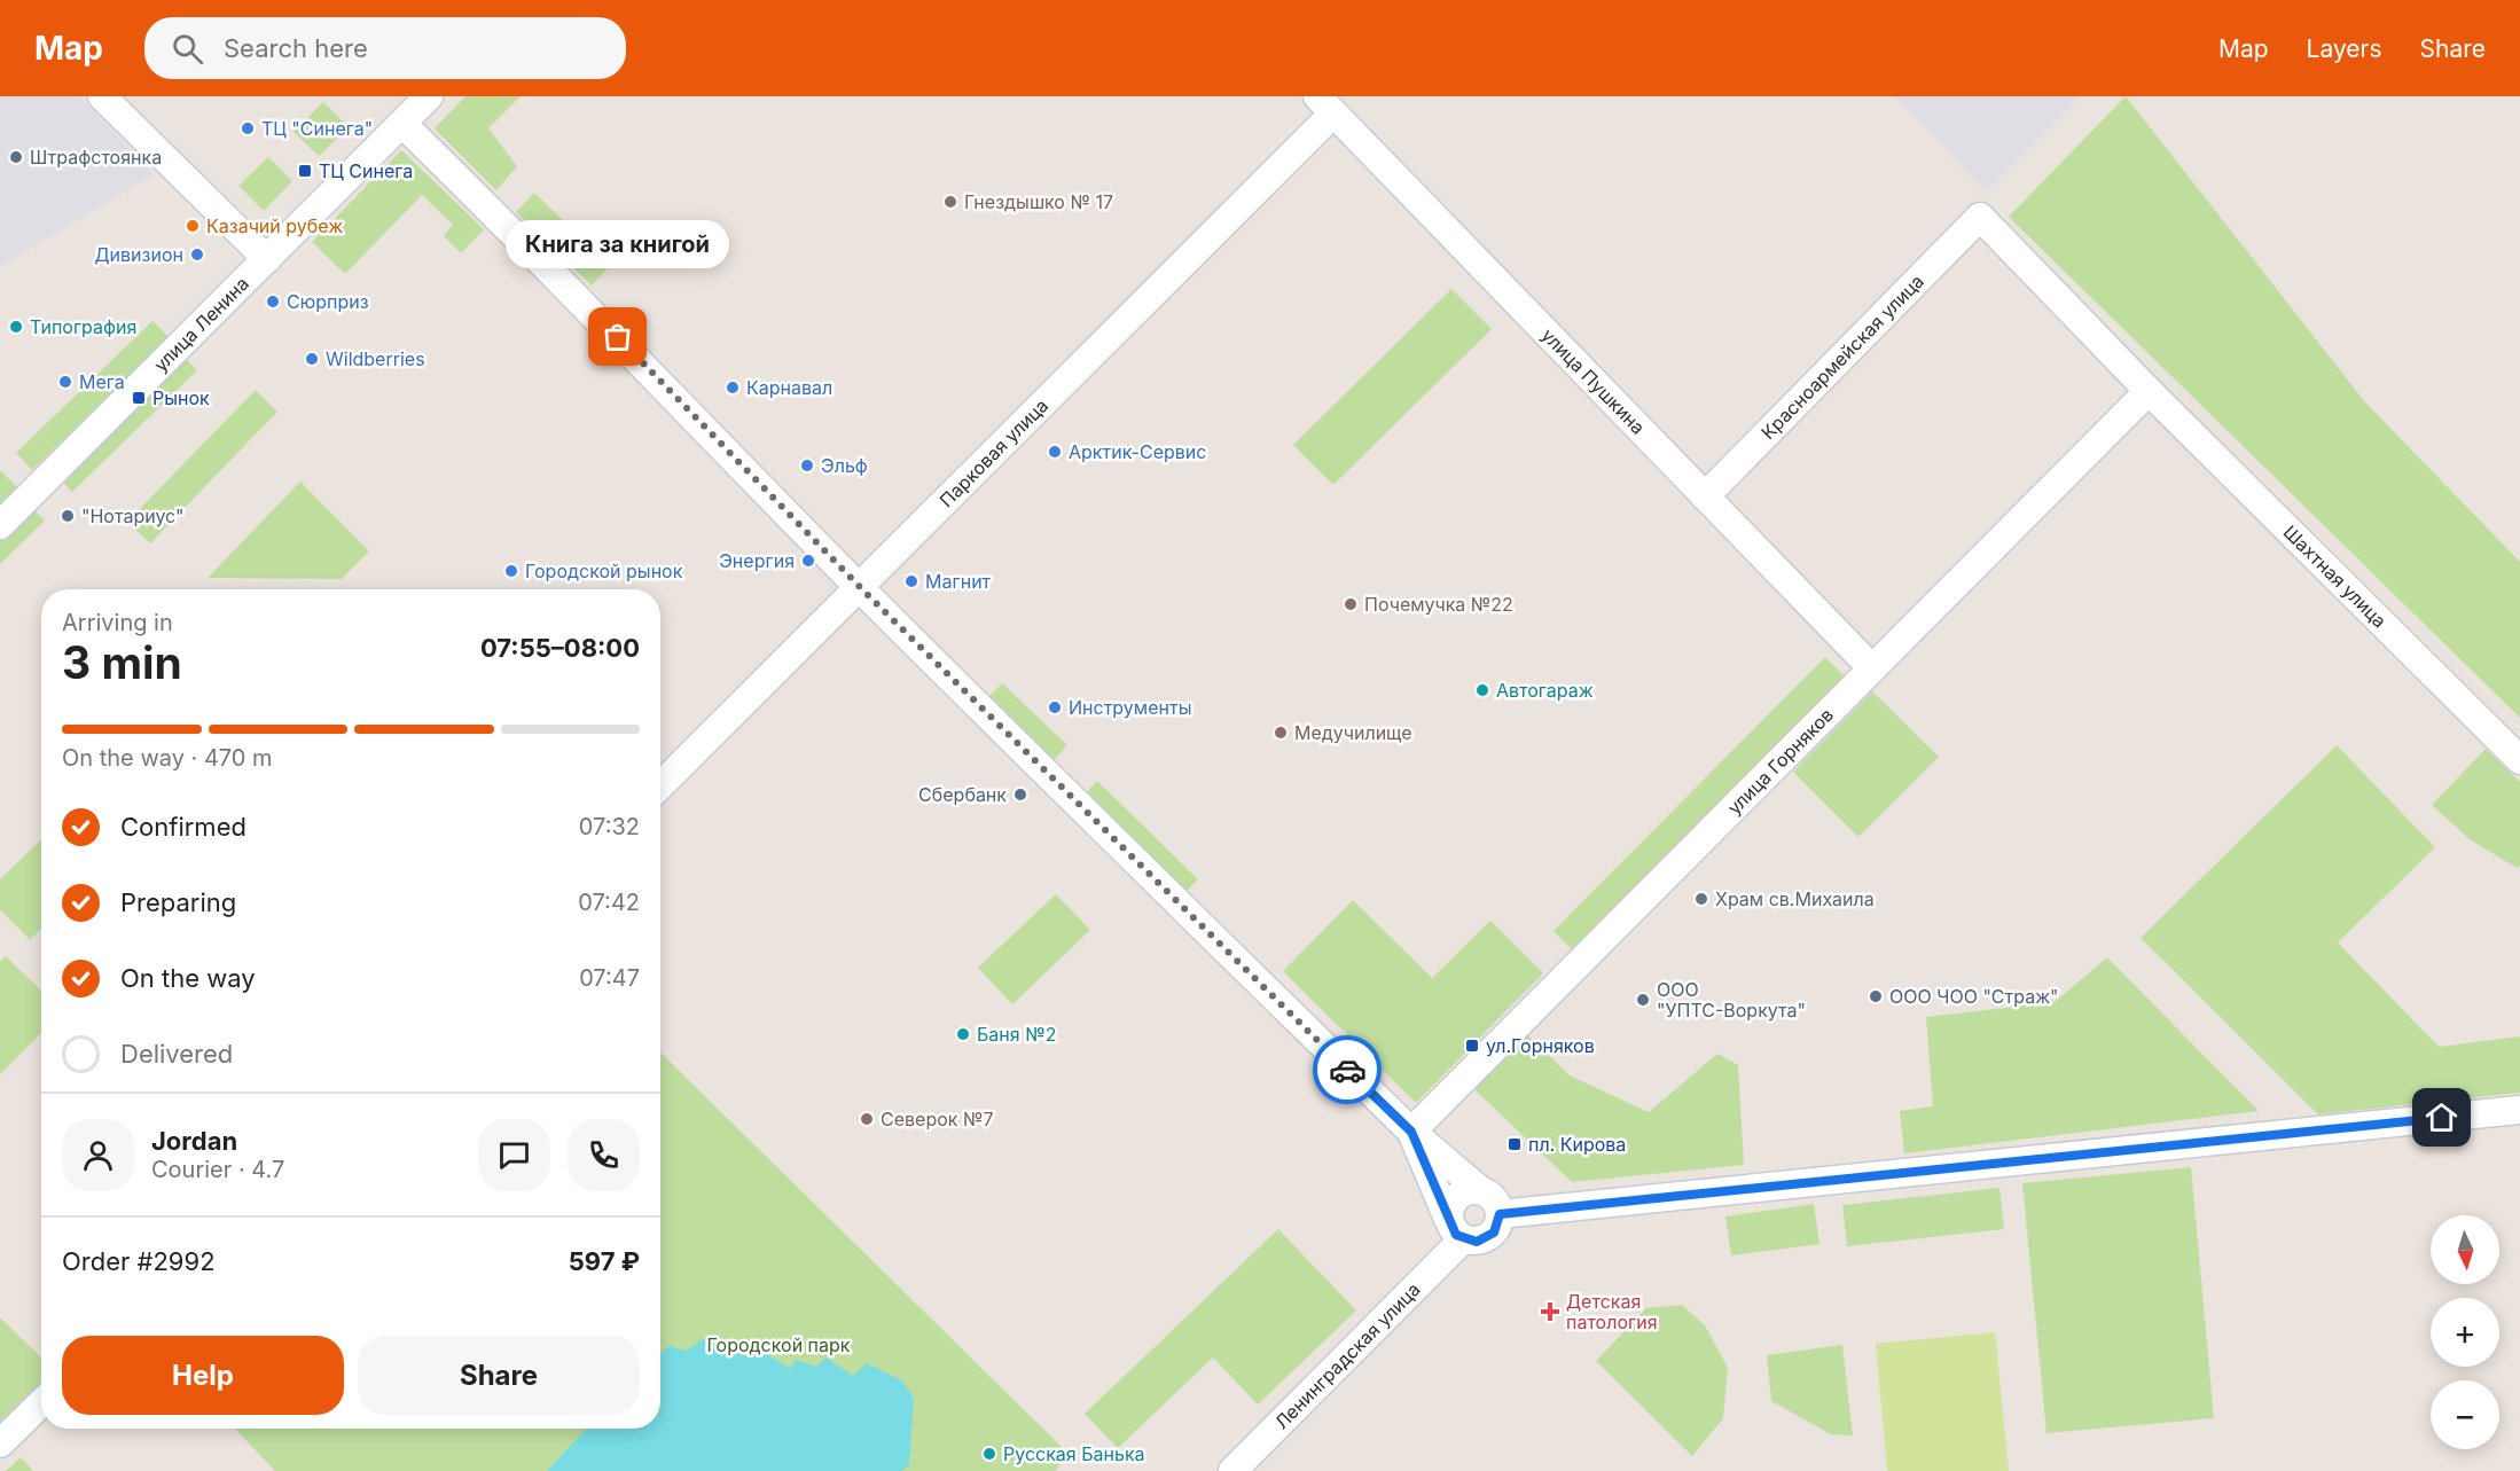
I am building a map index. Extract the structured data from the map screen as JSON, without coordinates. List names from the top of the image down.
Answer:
{
  "streets": {
    "street": [
      "улица Ленина",
      "Красноармейская улица",
      "улица Пушкина",
      "Парковая улица",
      "Шахтная улица",
      "улица Горняков",
      "Ленинградская улица"
    ]
  },
  "crossings": [
    ["Красноармейская улица", "улица Пушкина"],
    ["Красноармейская улица", "Шахтная улица"],
    ["улица Пушкина", "Парковая улица"],
    ["улица Пушкина", "улица Горняков"],
    ["Шахтная улица", "улица Горняков"]
  ],
  "parks": ["Городской парк"],
  "places": {
    "other": [
      "ТЦ \"Синега\"",
      "Штрафстоянка",
      "Гнездышко № 17",
      "Казачий рубеж",
      "Дивизион",
      "Сюрприз",
      "Типография",
      "Книга за книгой",
      "Wildberries",
      "Мега",
      "Карнавал",
      "Арктик-Сервис",
      "Эльф",
      "\"Нотариус\"",
      "Энергия",
      "Городской рынок",
      "Магнит",
      "Почемучка №22",
      "Автогараж",
      "Инструменты",
      "Медучилище",
      "Сбербанк",
      "Храм св.Михаила",
      "ООО ЧОО \"Страж\"",
      "ООО \"УПТС-Воркута\"",
      "Баня №2",
      "Северок №7",
      "Русская Банька"
    ],
    "transit": [
      "ТЦ Синега",
      "Рынок",
      "ул.Горняков",
      "пл. Кирова"
    ],
    "health": ["Детская патология"]
  },
  "north": "bottom",
  "page": {
    "header": "Map",
    "search": "Search here",
    "nav": ["Map", "Layers", "Share"],
    "bubble": "Книга за книгой",
    "heading": ["3 min", "Arriving in", "07:55–08:00"],
    "panel": [
      "Jordan",
      "Courier · 4.7",
      "Order #2992",
      "597 ₽"
    ],
    "bar": "On the way · 470 m",
    "list": [
      ["Confirmed", "07:32"],
      ["Preparing", "07:42"],
      ["On the way", "07:47"],
      "Delivered"
    ],
    "map_buttons": ["+", "−"],
    "buttons": ["Help", "Share"]
  }
}
